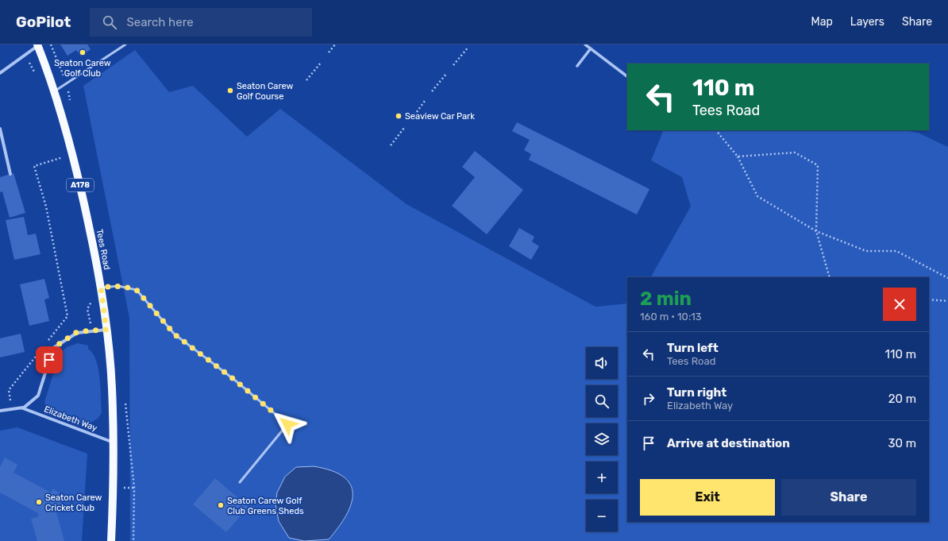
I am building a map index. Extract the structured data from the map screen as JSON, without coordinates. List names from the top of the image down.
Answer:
{
  "streets": {
    "main road": ["A178", "Tees Road"],
    "street": ["Elizabeth Way"]
  },
  "crossings": [
    ["Tees Road", "Elizabeth Way"]
  ],
  "places": [
    "Seaton Carew Golf Club",
    "Seaton Carew Golf Course",
    "Seaview Car Park",
    "Seaton Carew Cricket Club",
    "Seaton Carew Golf Club Greens Sheds"
  ],
  "page": {
    "header": "GoPilot",
    "search": "Search here",
    "nav": ["Map", "Layers", "Share"],
    "turn": ["110 m", "Tees Road"],
    "heading": ["2 min", "160 m · 10:13"],
    "list": [
      {
        "name": "Turn left",
        "note": "Tees Road",
        "value": "110 m"
      },
      {
        "name": "Turn right",
        "note": "Elizabeth Way",
        "value": "20 m"
      },
      {
        "name": "Arrive at destination",
        "value": "30 m"
      }
    ],
    "map_buttons": ["+", "−"],
    "buttons": ["Exit", "Share"]
  }
}
